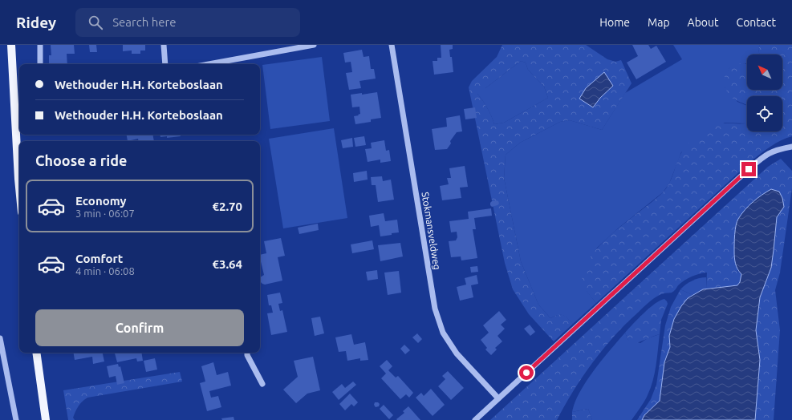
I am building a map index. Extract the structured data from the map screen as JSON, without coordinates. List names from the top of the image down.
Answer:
{
  "streets": {
    "street": ["Stokmansveldweg"]
  },
  "north": "top left",
  "page": {
    "header": "Ridey",
    "search": "Search here",
    "nav": [
      "Home",
      "Map",
      "About",
      "Contact"
    ],
    "banner": ["Wethouder H.H. Korteboslaan", "Wethouder H.H. Korteboslaan"],
    "heading": "Choose a ride",
    "list": [
      {
        "name": "Economy",
        "note": "3 min · 06:07",
        "value": "€2.70"
      },
      {
        "name": "Comfort",
        "note": "4 min · 06:08",
        "value": "€3.64"
      }
    ],
    "buttons": "Confirm"
  }
}
